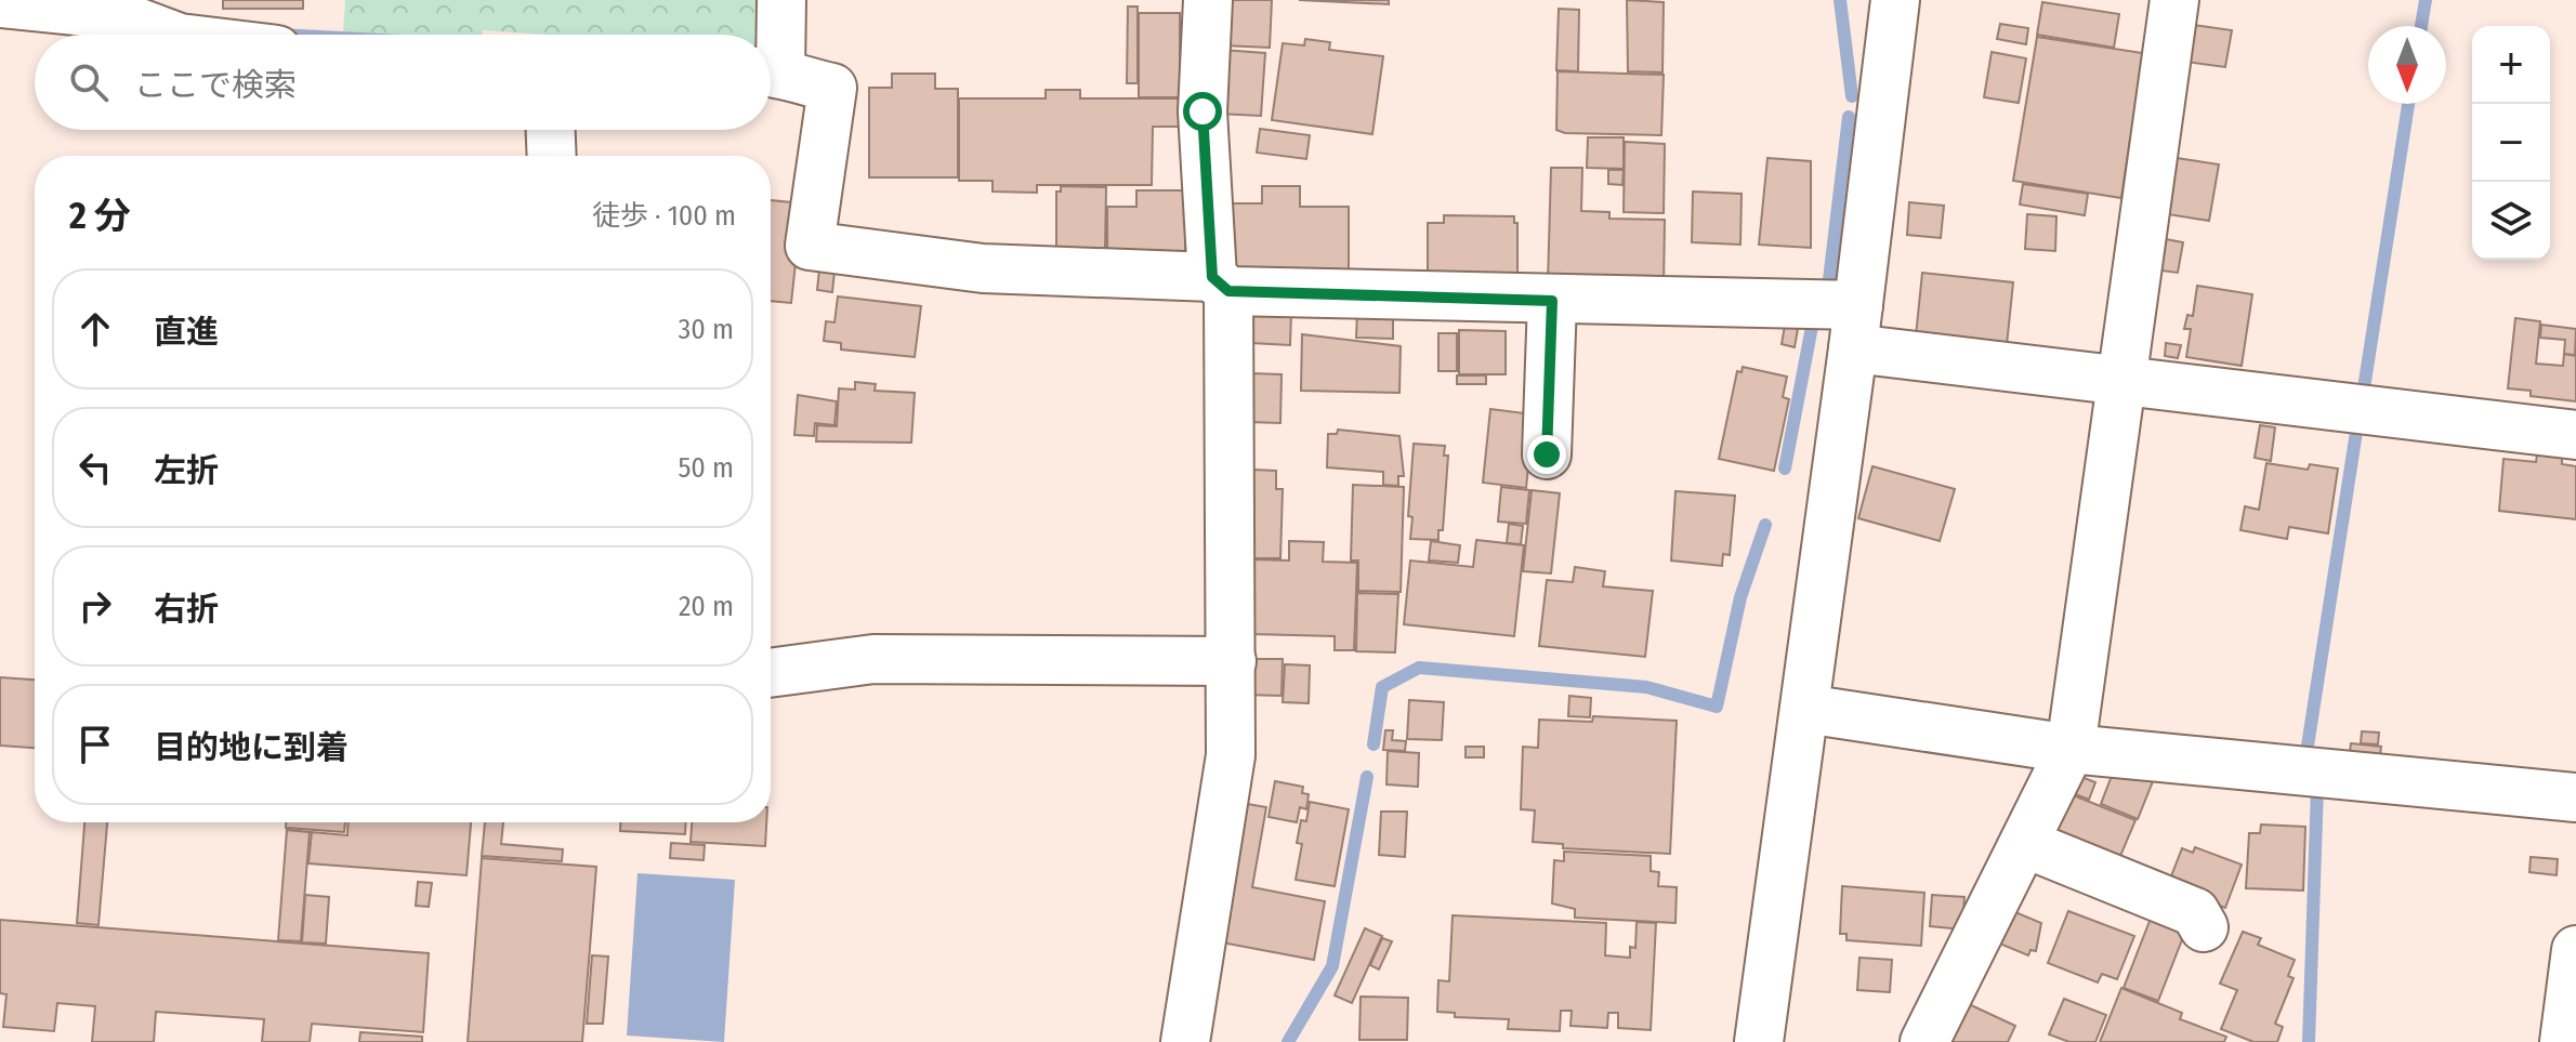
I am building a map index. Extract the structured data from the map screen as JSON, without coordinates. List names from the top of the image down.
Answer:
{
  "north": "bottom",
  "page": {
    "map_buttons": ["+", "−"],
    "search": "ここで検索",
    "heading": ["2 分", "徒歩 · 100 m"],
    "list": [
      ["直進", "30 m"],
      ["左折", "50 m"],
      ["右折", "20 m"],
      "目的地に到着"
    ]
  }
}
